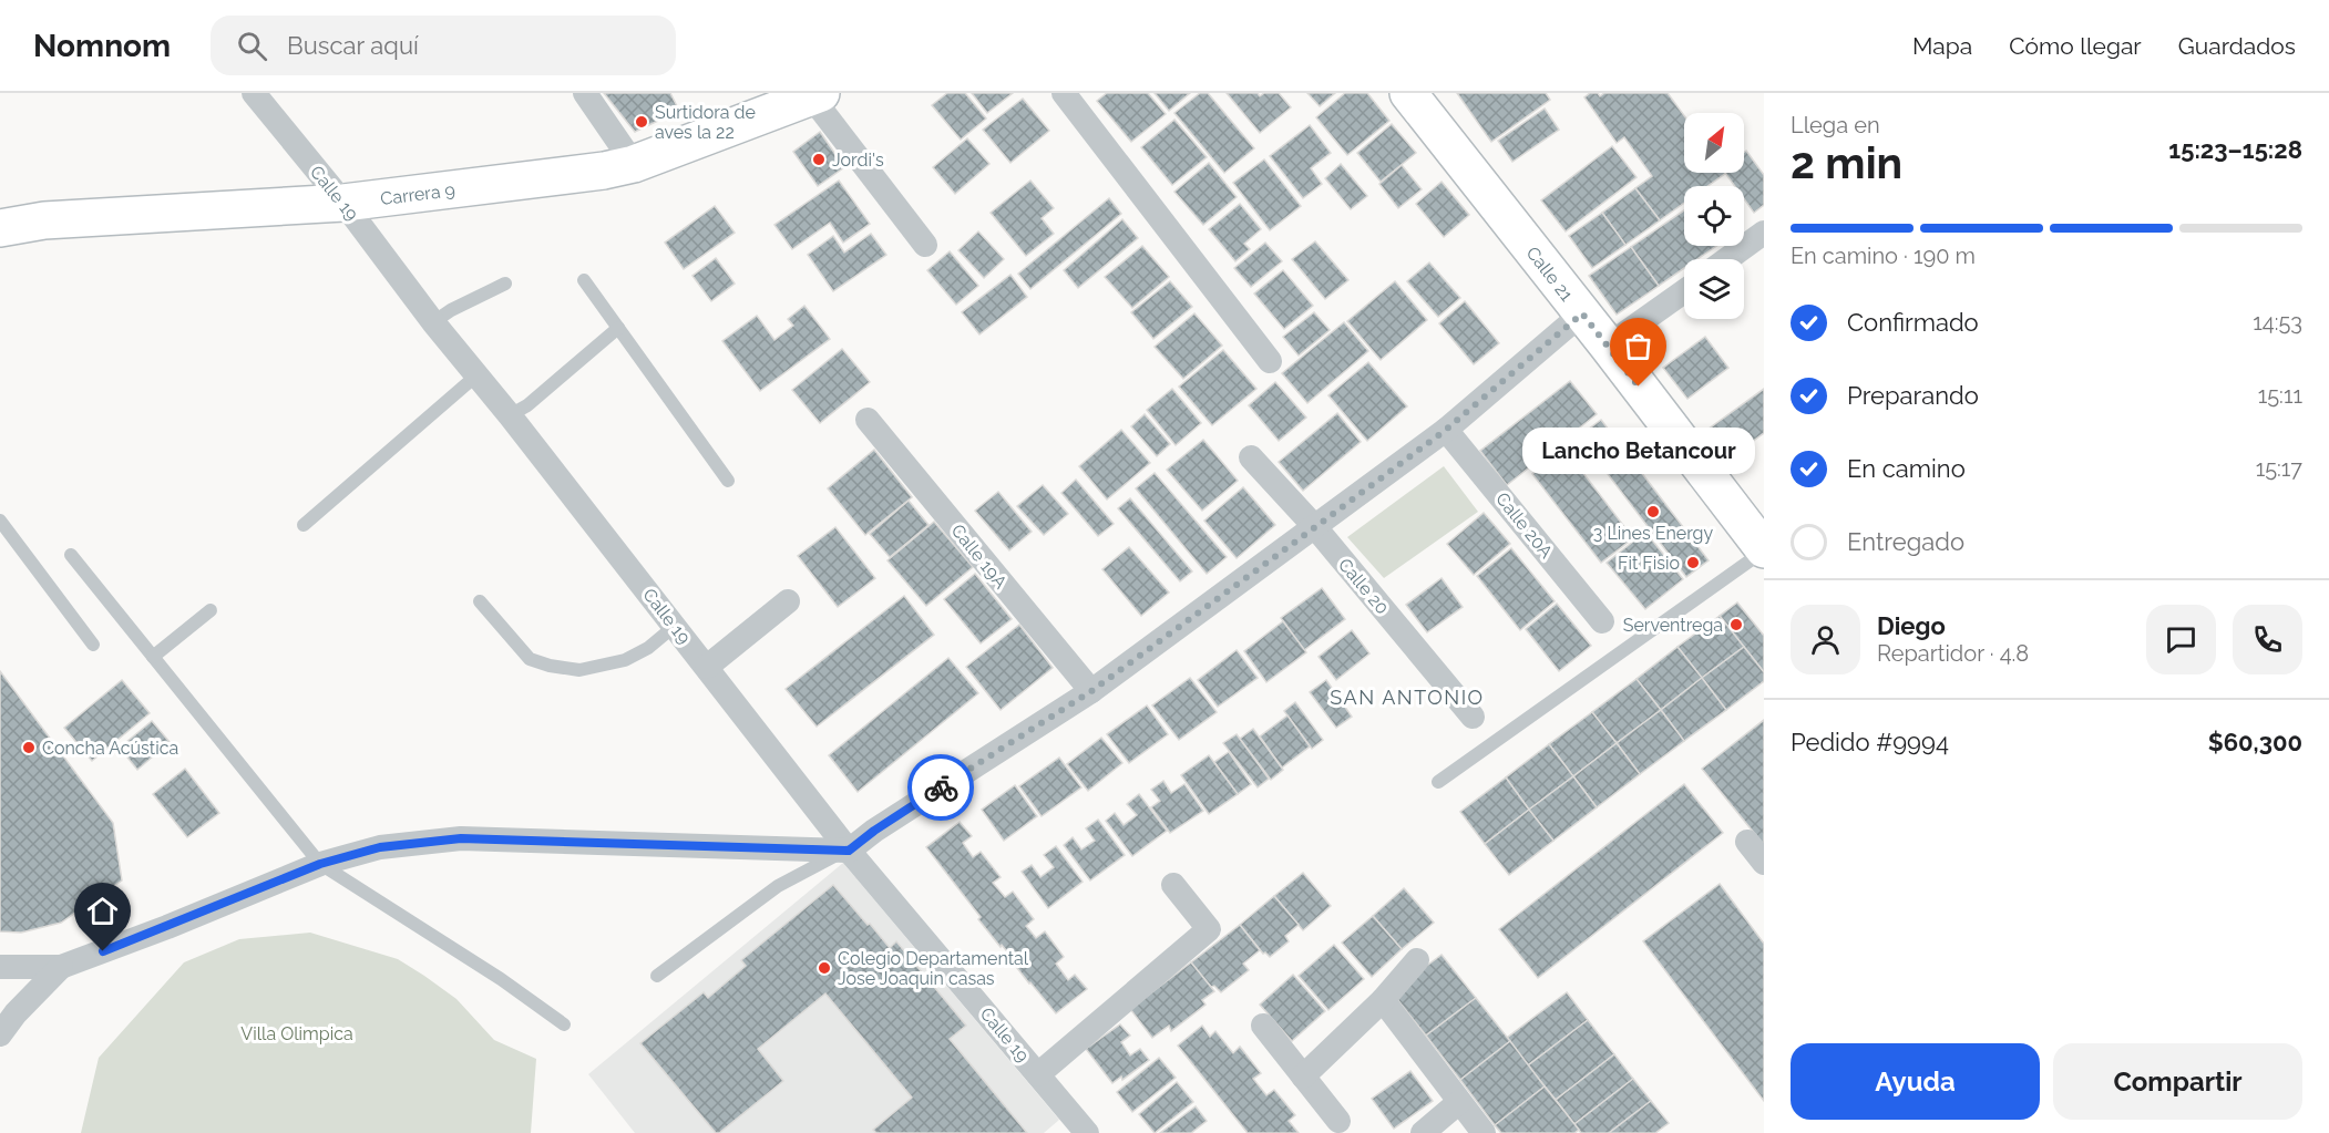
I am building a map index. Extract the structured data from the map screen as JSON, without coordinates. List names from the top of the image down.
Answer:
{
  "streets": {
    "main road": ["Carrera 9", "Calle 21"],
    "street": [
      "Calle 19",
      "Calle 20A",
      "Calle 19A",
      "Calle 20"
    ]
  },
  "crossings": [
    ["Calle 19", "Carrera 9"]
  ],
  "districts": ["SAN ANTONIO"],
  "parks": ["Villa Olimpica"],
  "places": [
    "Surtidora de aves la 22",
    "Jordi's",
    "Lancho Betancour",
    "3 Lines Energy",
    "Fit Fisio",
    "Serventrega",
    "Concha Acústica",
    "Colegio Departamental Jose Joaquin casas"
  ],
  "north": "top right",
  "page": {
    "header": "Nomnom",
    "search": "Buscar aquí",
    "nav": ["Mapa", "Cómo llegar", "Guardados"],
    "heading": ["2 min", "Llega en", "15:23–15:28"],
    "panel": [
      "Diego",
      "Repartidor · 4.8",
      "Pedido #9994",
      "$60,300"
    ],
    "bar": "En camino · 190 m",
    "list": [
      ["Confirmado", "14:53"],
      ["Preparando", "15:11"],
      ["En camino", "15:17"],
      "Entregado"
    ],
    "bubble": "Lancho Betancour",
    "buttons": ["Ayuda", "Compartir"]
  }
}
